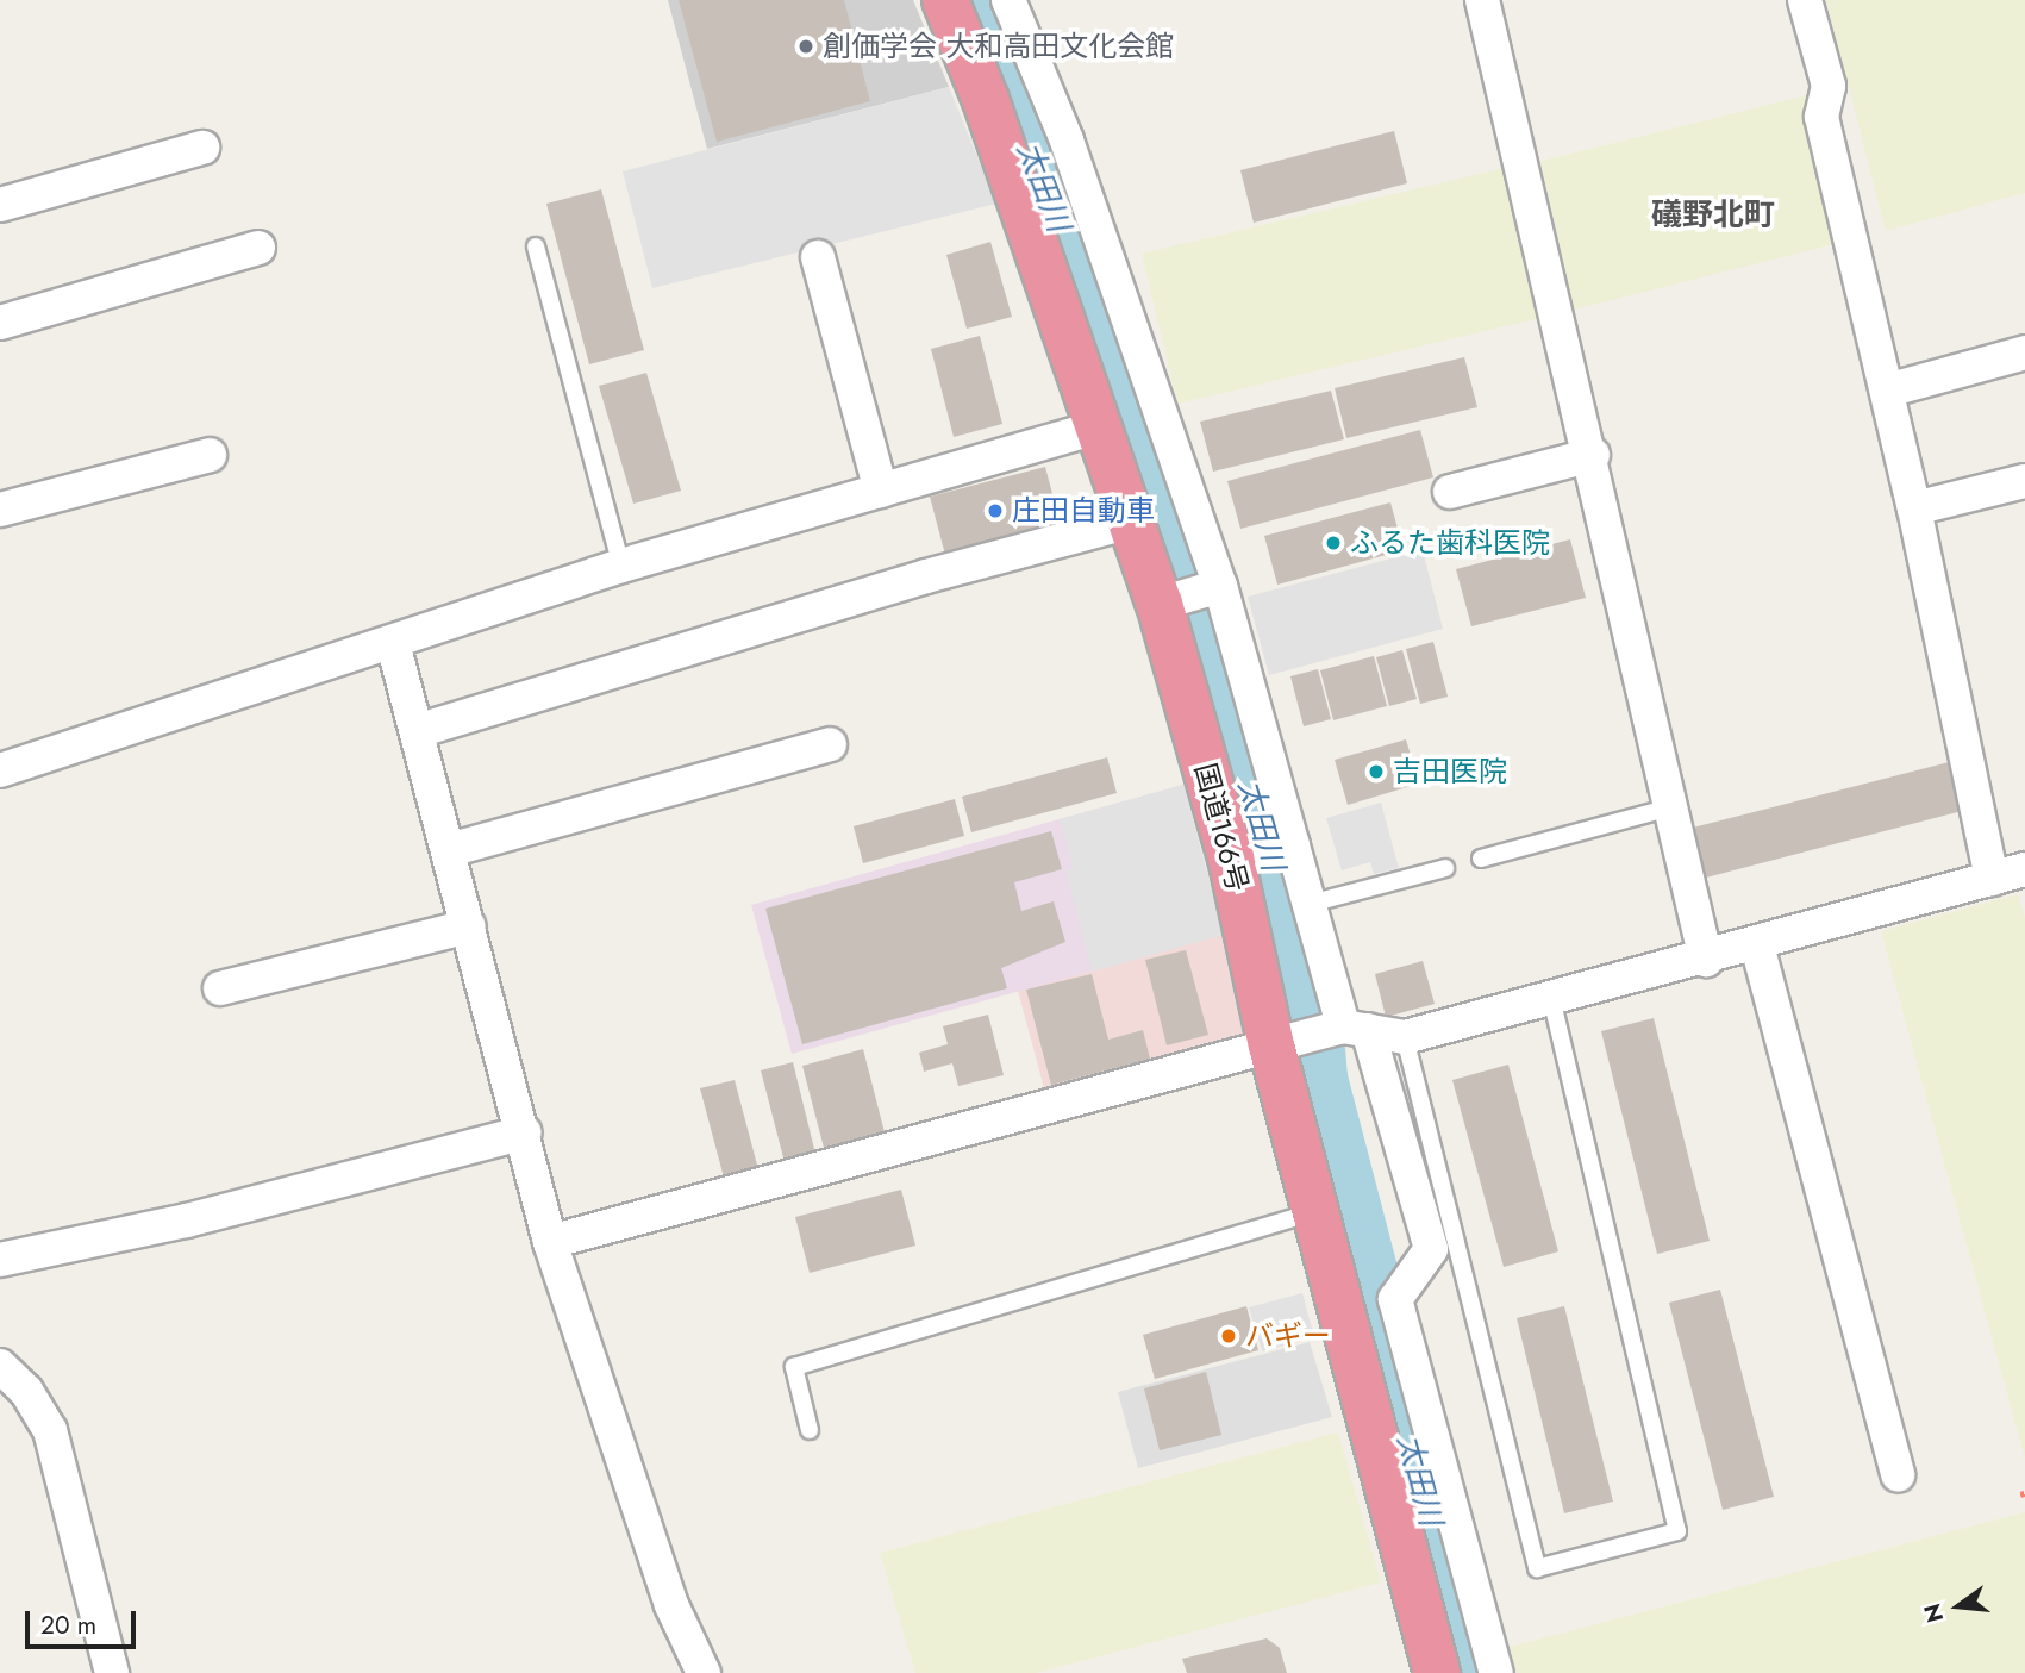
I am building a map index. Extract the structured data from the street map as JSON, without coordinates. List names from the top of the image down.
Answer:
{
  "streets": {
    "highway": ["国道166号"]
  },
  "districts": ["礒野北町"],
  "water": ["太田川"],
  "places": [
    "創価学会 大和高田文化会館",
    "庄田自動車",
    "ふるた歯科医院",
    "吉田医院",
    "バギー"
  ],
  "scale_bar": "20 m",
  "north": "left"
}
